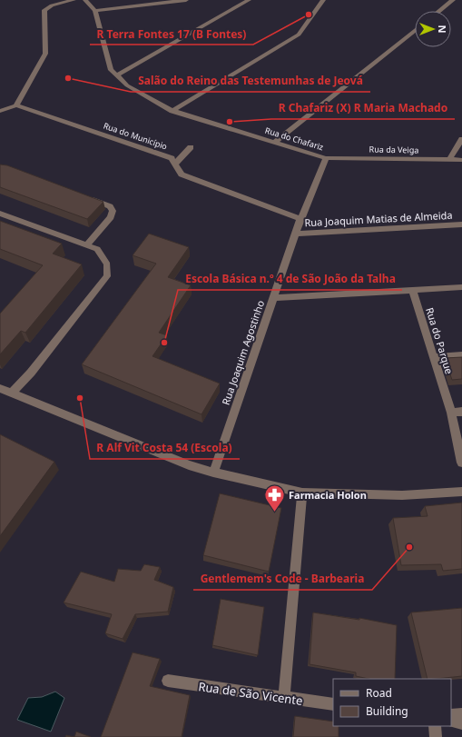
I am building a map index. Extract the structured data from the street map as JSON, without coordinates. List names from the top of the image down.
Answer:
{
  "streets": {
    "street": [
      "Rua do Município",
      "Rua do Chafariz",
      "Rua da Veiga",
      "Rua Joaquim Matias de Almeida",
      "Rua do Parque",
      "Rua Joaquim Agostinho",
      "Rua de São Vicente"
    ]
  },
  "crossings": [
    ["Rua do Município", "Rua Joaquim Agostinho"],
    ["Rua do Chafariz", "Rua da Veiga"],
    ["Rua do Chafariz", "Rua Joaquim Agostinho"],
    ["Rua da Veiga", "Rua Joaquim Agostinho"],
    ["Rua Joaquim Matias de Almeida", "Rua Joaquim Agostinho"]
  ],
  "places": {
    "other": [
      "R Terra Fontes 17 (B Fontes)",
      "Salão do Reino das Testemunhas de Jeová",
      "R Chafariz (X) R Maria Machado",
      "Escola Básica n.º 4 de São João da Talha",
      "R Alf Vit Costa 54 (Escola)",
      "Gentlemem's Code - Barbearia"
    ],
    "pharmacy": ["Farmacia Holon"]
  },
  "legend": ["Road", "Building"],
  "north": "right"
}
